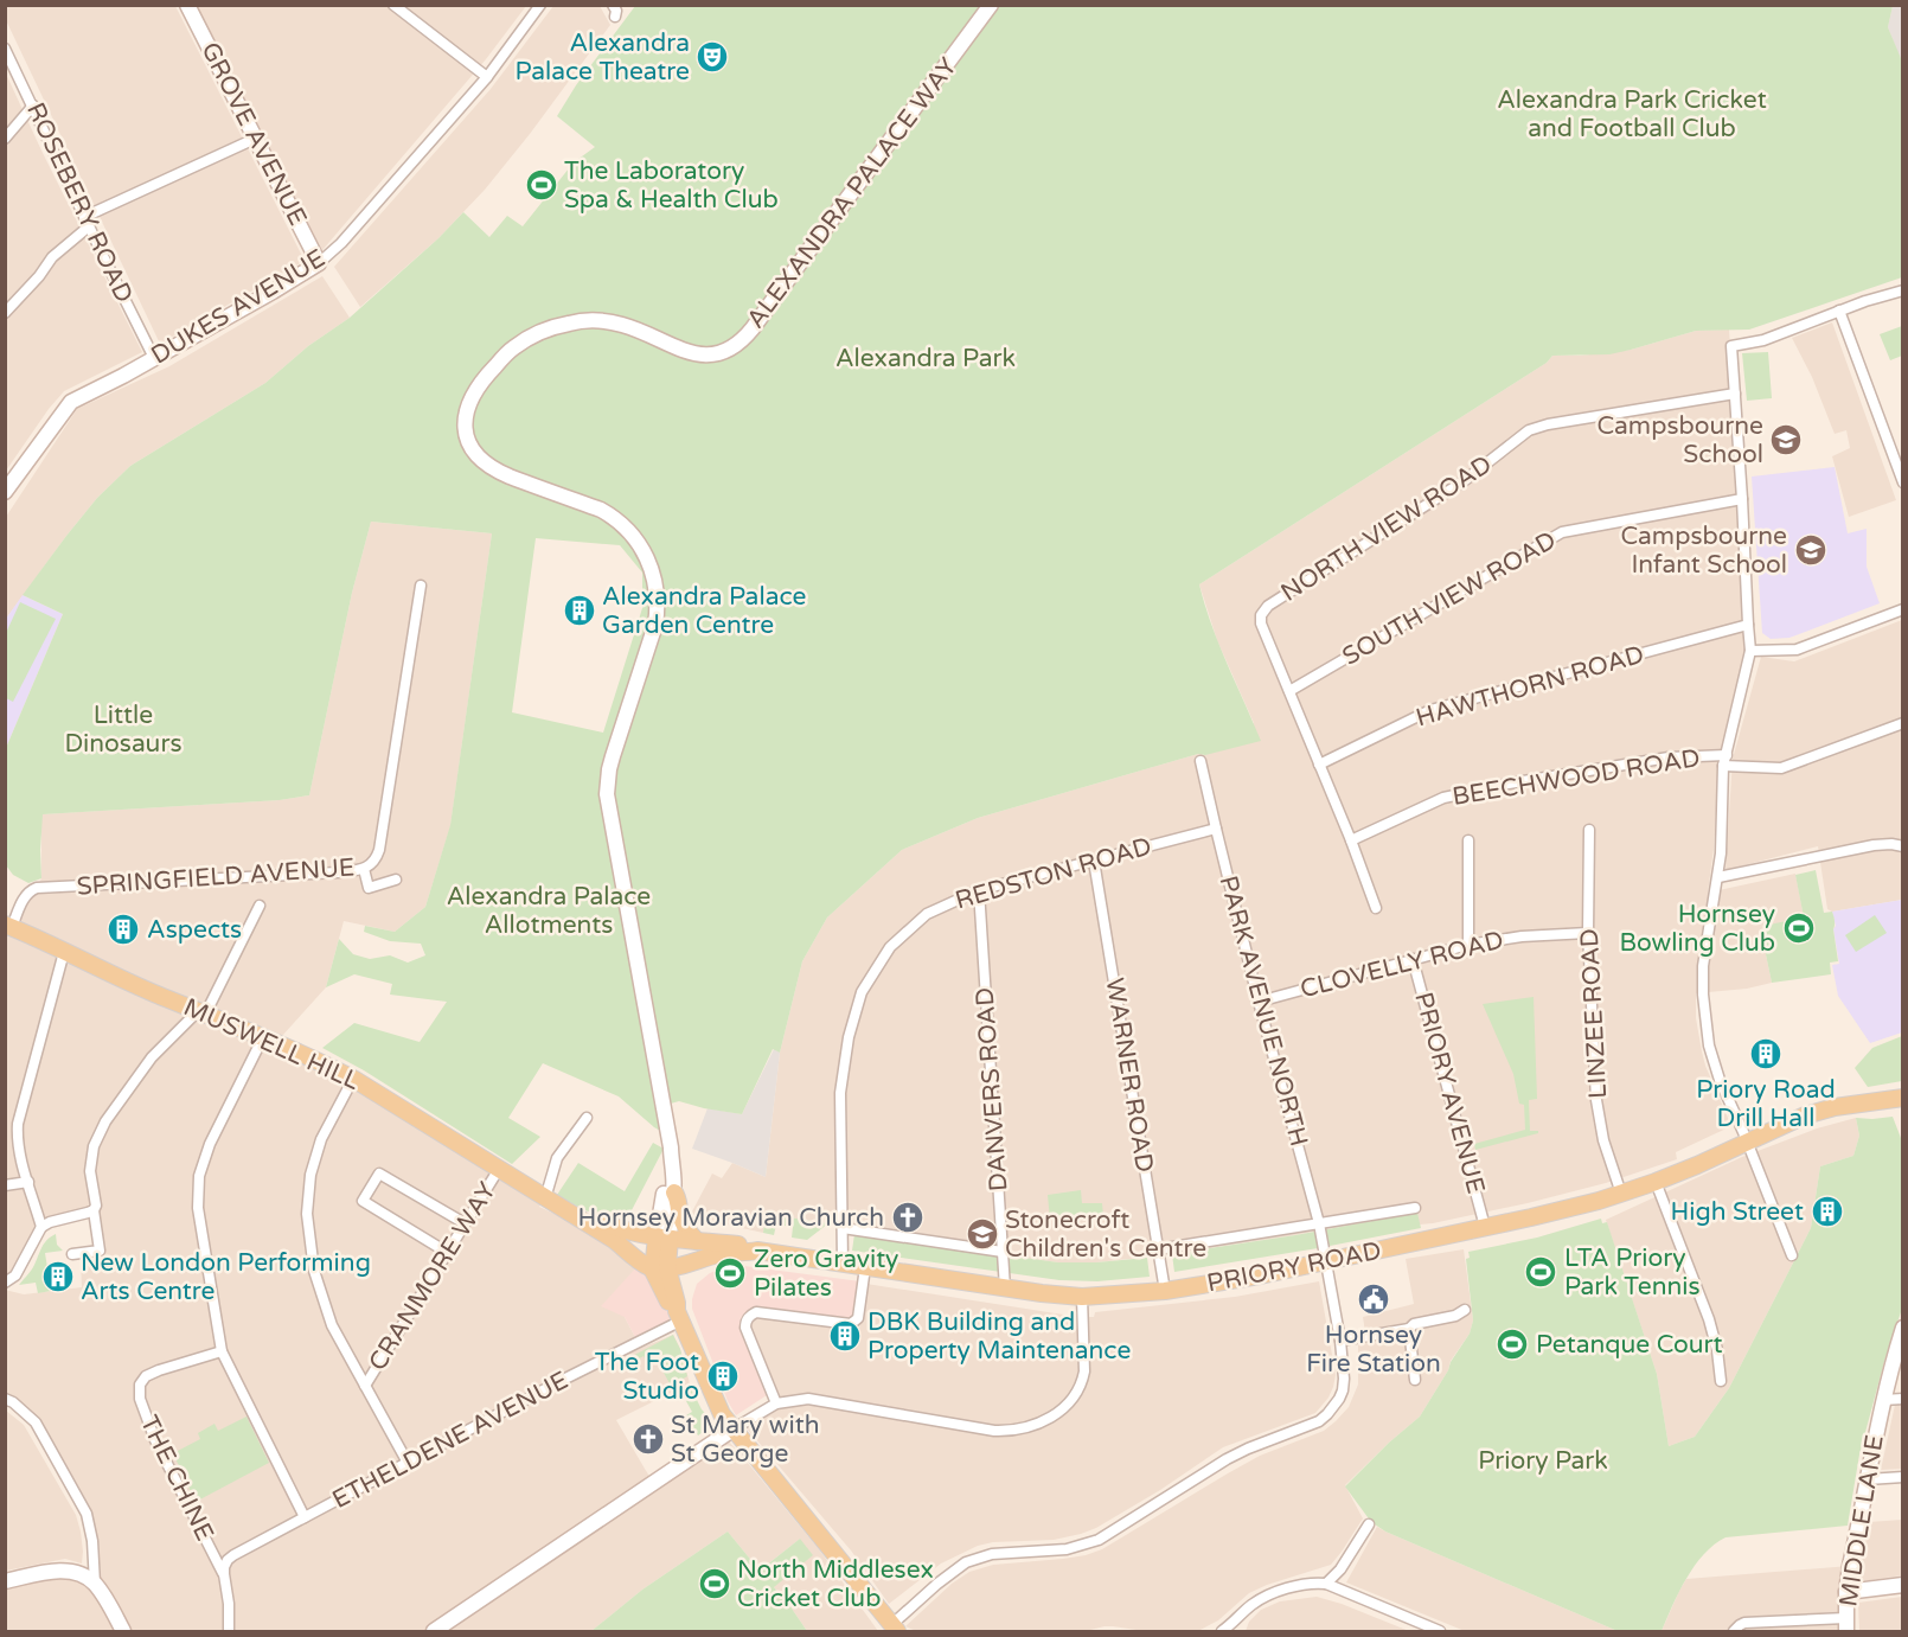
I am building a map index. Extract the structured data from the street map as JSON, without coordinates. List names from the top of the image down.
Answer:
{
  "streets": {
    "main road": ["MUSWELL HILL", "PRIORY ROAD"],
    "street": [
      "GROVE AVENUE",
      "ALEXANDRA PALACE WAY",
      "ROSEBERY ROAD",
      "DUKES AVENUE",
      "NORTH VIEW ROAD",
      "SOUTH VIEW ROAD",
      "HAWTHORN ROAD",
      "BEECHWOOD ROAD",
      "REDSTON ROAD",
      "SPRINGFIELD AVENUE",
      "CLOVELLY ROAD",
      "PARK AVENUE NORTH",
      "LINZEE ROAD",
      "WARNER ROAD",
      "DANVERS ROAD",
      "PRIORY AVENUE",
      "CRANMORE WAY",
      "ETHELDENE AVENUE",
      "THE CHINE",
      "MIDDLE LANE"
    ]
  },
  "crossings": [
    ["GROVE AVENUE", "DUKES AVENUE"],
    ["ALEXANDRA PALACE WAY", "MUSWELL HILL"],
    ["ROSEBERY ROAD", "DUKES AVENUE"],
    ["NORTH VIEW ROAD", "SOUTH VIEW ROAD"],
    ["NORTH VIEW ROAD", "HAWTHORN ROAD"],
    ["NORTH VIEW ROAD", "BEECHWOOD ROAD"],
    ["REDSTON ROAD", "PARK AVENUE NORTH"],
    ["REDSTON ROAD", "WARNER ROAD"],
    ["REDSTON ROAD", "DANVERS ROAD"],
    ["REDSTON ROAD", "PRIORY ROAD"],
    ["SPRINGFIELD AVENUE", "MUSWELL HILL"],
    ["CLOVELLY ROAD", "PARK AVENUE NORTH"],
    ["CLOVELLY ROAD", "LINZEE ROAD"],
    ["CLOVELLY ROAD", "PRIORY AVENUE"],
    ["PARK AVENUE NORTH", "PRIORY ROAD"],
    ["LINZEE ROAD", "PRIORY ROAD"],
    ["MUSWELL HILL", "PRIORY ROAD"],
    ["MUSWELL HILL", "CRANMORE WAY"],
    ["WARNER ROAD", "PRIORY ROAD"],
    ["DANVERS ROAD", "PRIORY ROAD"],
    ["PRIORY AVENUE", "PRIORY ROAD"],
    ["ETHELDENE AVENUE", "THE CHINE"]
  ],
  "parks": [
    "Alexandra Park Cricket and Football Club",
    "Alexandra Park",
    "Little Dinosaurs",
    "Alexandra Palace Allotments",
    "Priory Park"
  ],
  "places": {
    "theatre": ["Alexandra Palace Theatre"],
    "sports": [
      "The Laboratory Spa & Health Club",
      "Hornsey Bowling Club",
      "LTA Priory Park Tennis",
      "Zero Gravity Pilates",
      "Petanque Court",
      "North Middlesex Cricket Club"
    ],
    "school or university": ["Campsbourne School", "Campsbourne Infant School", "Stonecroft Children's Centre"],
    "building": [
      "Alexandra Palace Garden Centre",
      "Aspects",
      "Priory Road Drill Hall",
      "High Street",
      "New London Performing Arts Centre",
      "DBK Building and Property Maintenance",
      "The Foot Studio"
    ],
    "church": ["Hornsey Moravian Church", "St Mary with St George"],
    "public building": ["Hornsey Fire Station"]
  }
}
